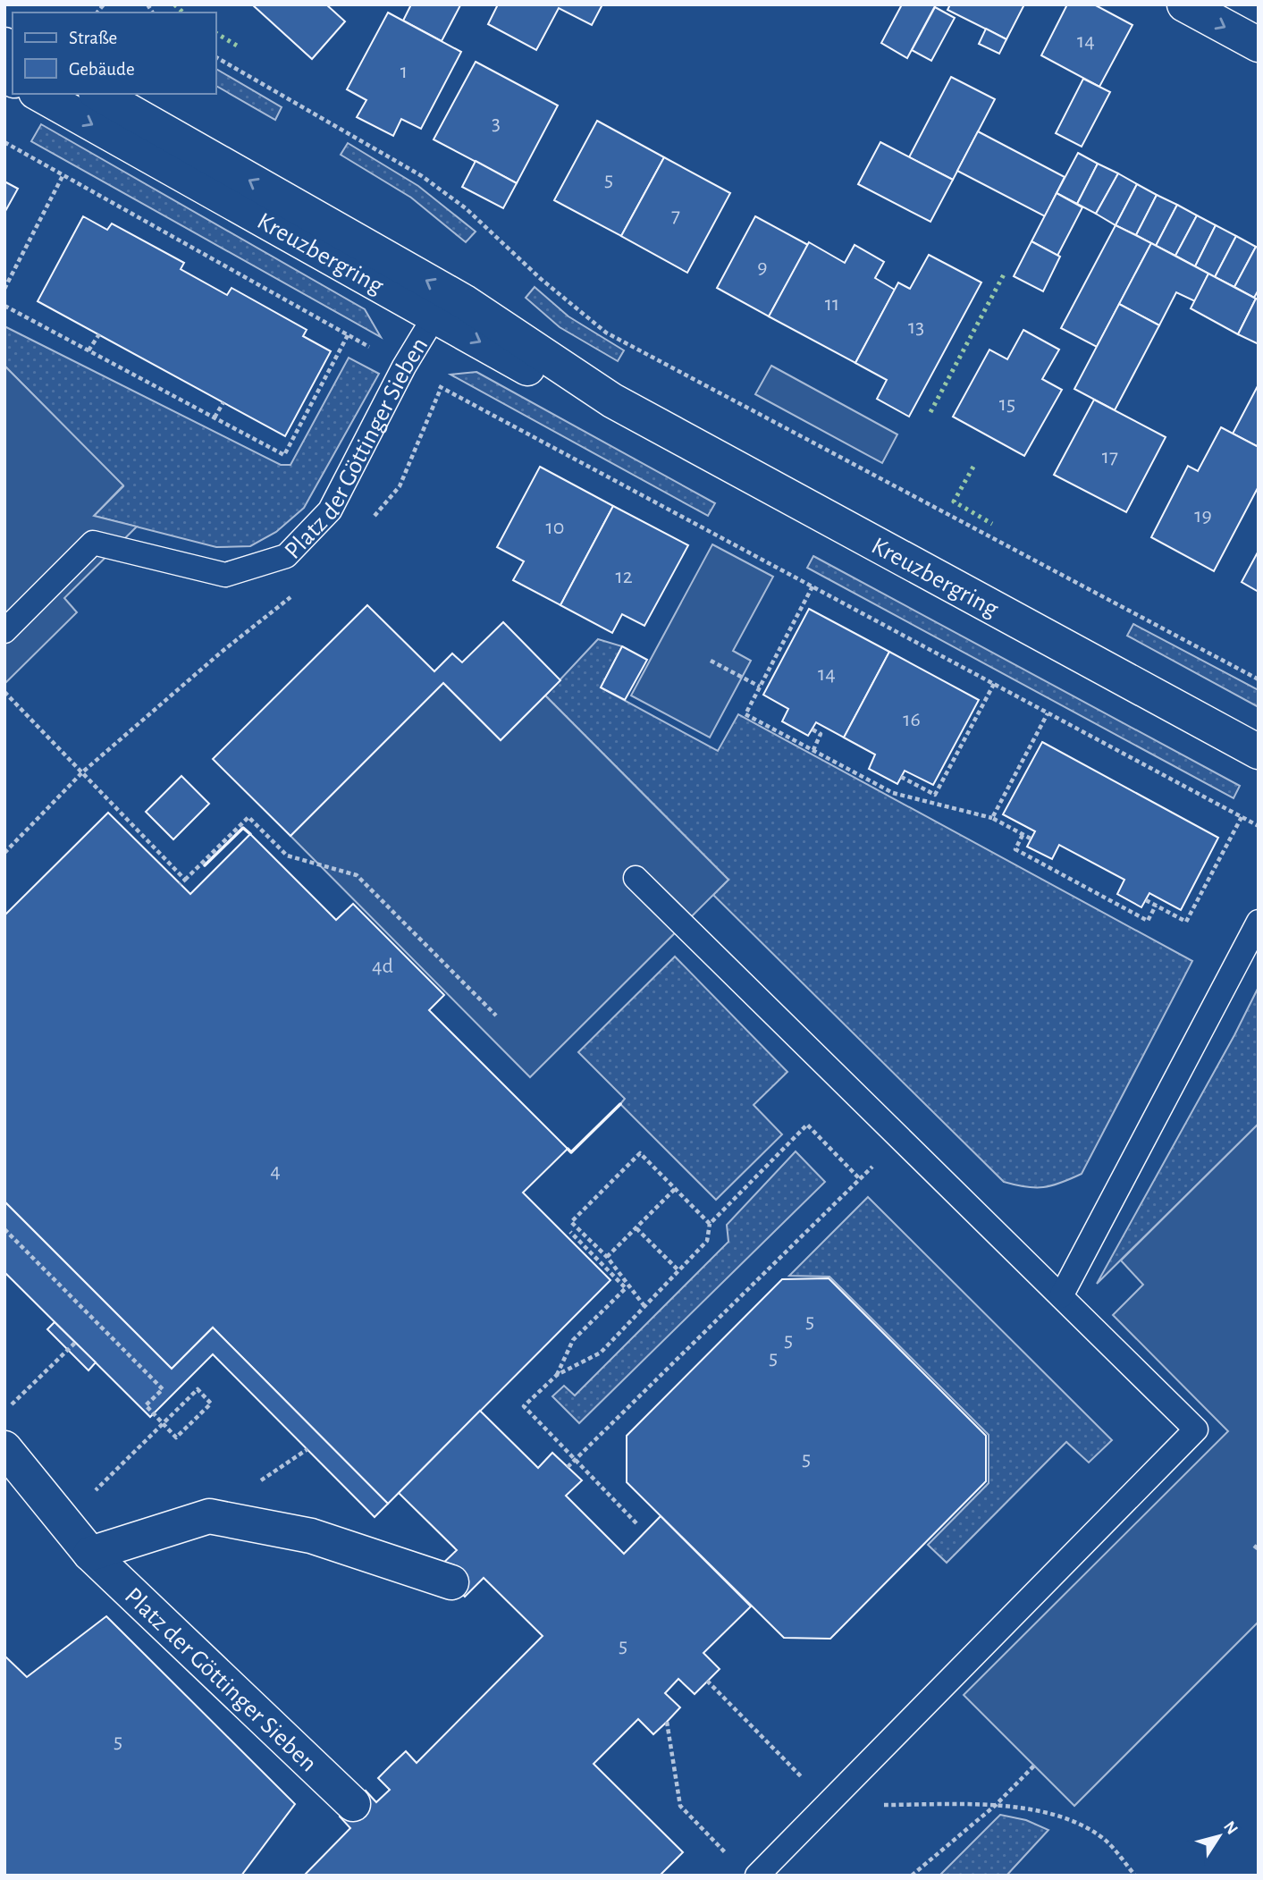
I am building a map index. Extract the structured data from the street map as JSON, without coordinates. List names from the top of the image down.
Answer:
{
  "streets": {
    "street": ["Kreuzbergring", "Platz der Göttinger Sieben"]
  },
  "crossings": [
    ["Kreuzbergring", "Platz der Göttinger Sieben"]
  ],
  "house_numbers": [
    "14",
    "1",
    "3",
    "5",
    "7",
    "9",
    "11",
    "13",
    "15",
    "17",
    "19",
    "10",
    "12",
    "14",
    "16",
    "4d",
    "4",
    "5",
    "5",
    "5",
    "5",
    "5",
    "5"
  ],
  "legend": ["Straße", "Gebäude"],
  "north": "top right"
}
